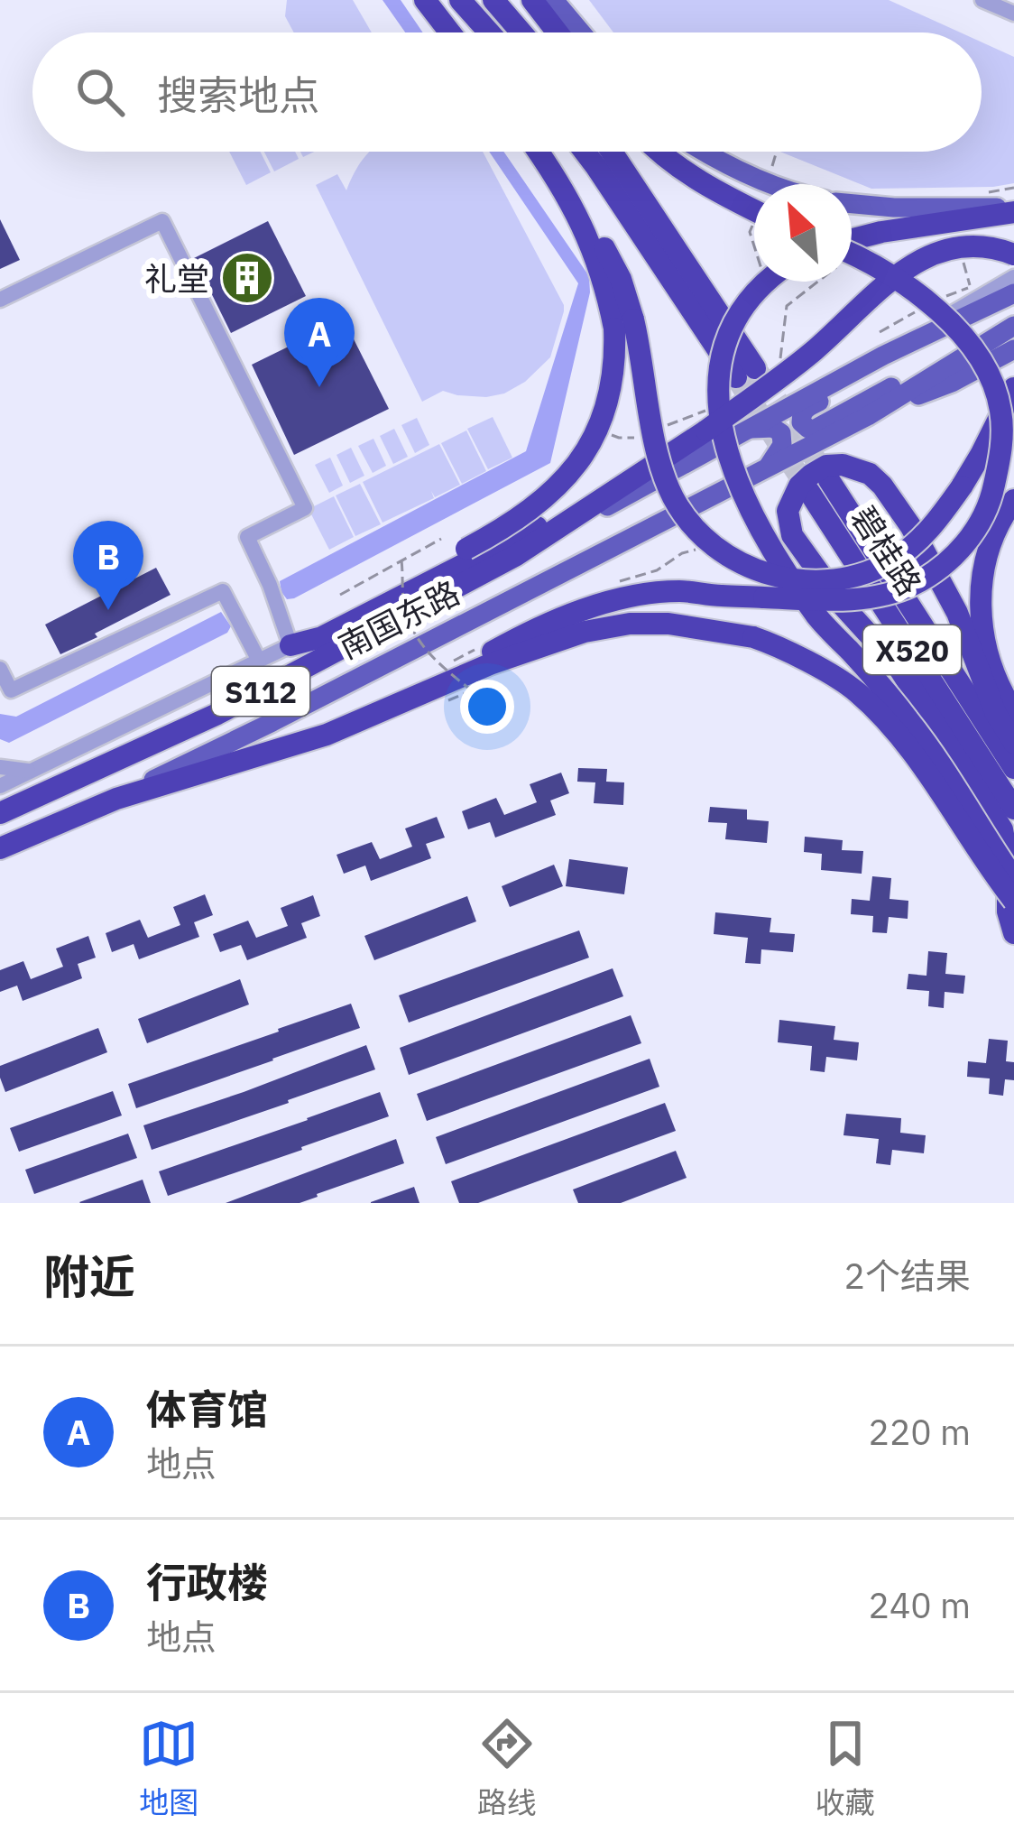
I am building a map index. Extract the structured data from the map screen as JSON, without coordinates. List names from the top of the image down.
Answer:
{
  "streets": {
    "highway": [
      "碧桂路",
      "南国东路",
      "X520",
      "S112"
    ]
  },
  "crossings": [
    ["南国东路", "S112"]
  ],
  "places": {
    "building": ["礼堂"]
  },
  "north": "top left",
  "page": {
    "search": "搜索地点",
    "pins": ["A", "B"],
    "heading": ["附近", "2个结果"],
    "list": [
      {
        "mark": "A",
        "name": "体育馆",
        "note": "地点",
        "value": "220 m"
      },
      {
        "mark": "B",
        "name": "行政楼",
        "note": "地点",
        "value": "240 m"
      }
    ],
    "nav": ["地图", "路线", "收藏"]
  }
}
